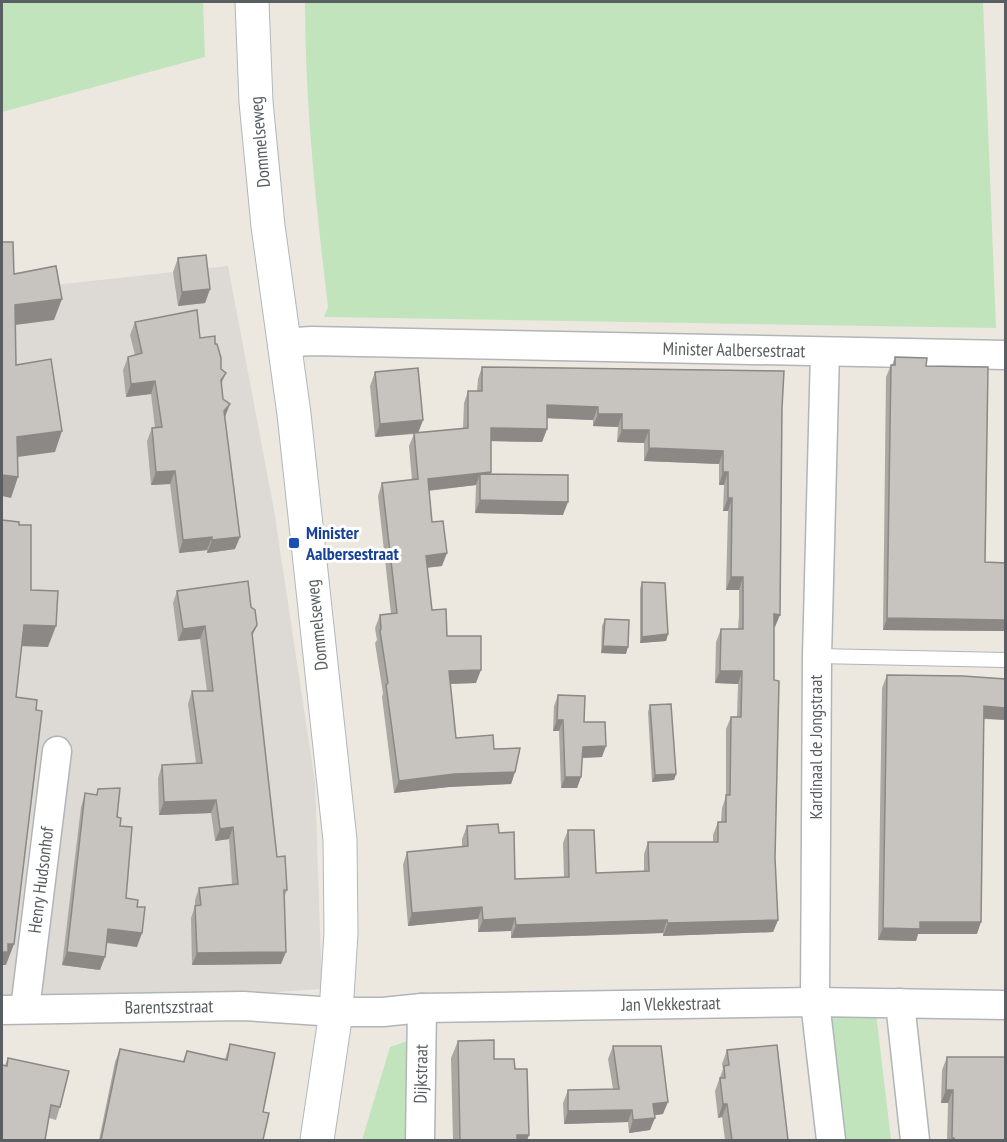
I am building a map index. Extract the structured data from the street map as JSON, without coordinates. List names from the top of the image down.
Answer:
{
  "streets": {
    "street": [
      "Dommelseweg",
      "Minister Aalbersestraat",
      "Kardinaal de Jongstraat",
      "Henry Hudsonhof",
      "Jan Vlekkestraat",
      "Barentszstraat",
      "Dijkstraat"
    ]
  },
  "crossings": [
    ["Dommelseweg", "Minister Aalbersestraat"],
    ["Dommelseweg", "Jan Vlekkestraat"],
    ["Dommelseweg", "Barentszstraat"],
    ["Minister Aalbersestraat", "Kardinaal de Jongstraat"],
    ["Kardinaal de Jongstraat", "Jan Vlekkestraat"],
    ["Henry Hudsonhof", "Barentszstraat"],
    ["Jan Vlekkestraat", "Barentszstraat"],
    ["Jan Vlekkestraat", "Dijkstraat"]
  ],
  "places": {
    "transit": ["Minister Aalbersestraat"]
  }
}
